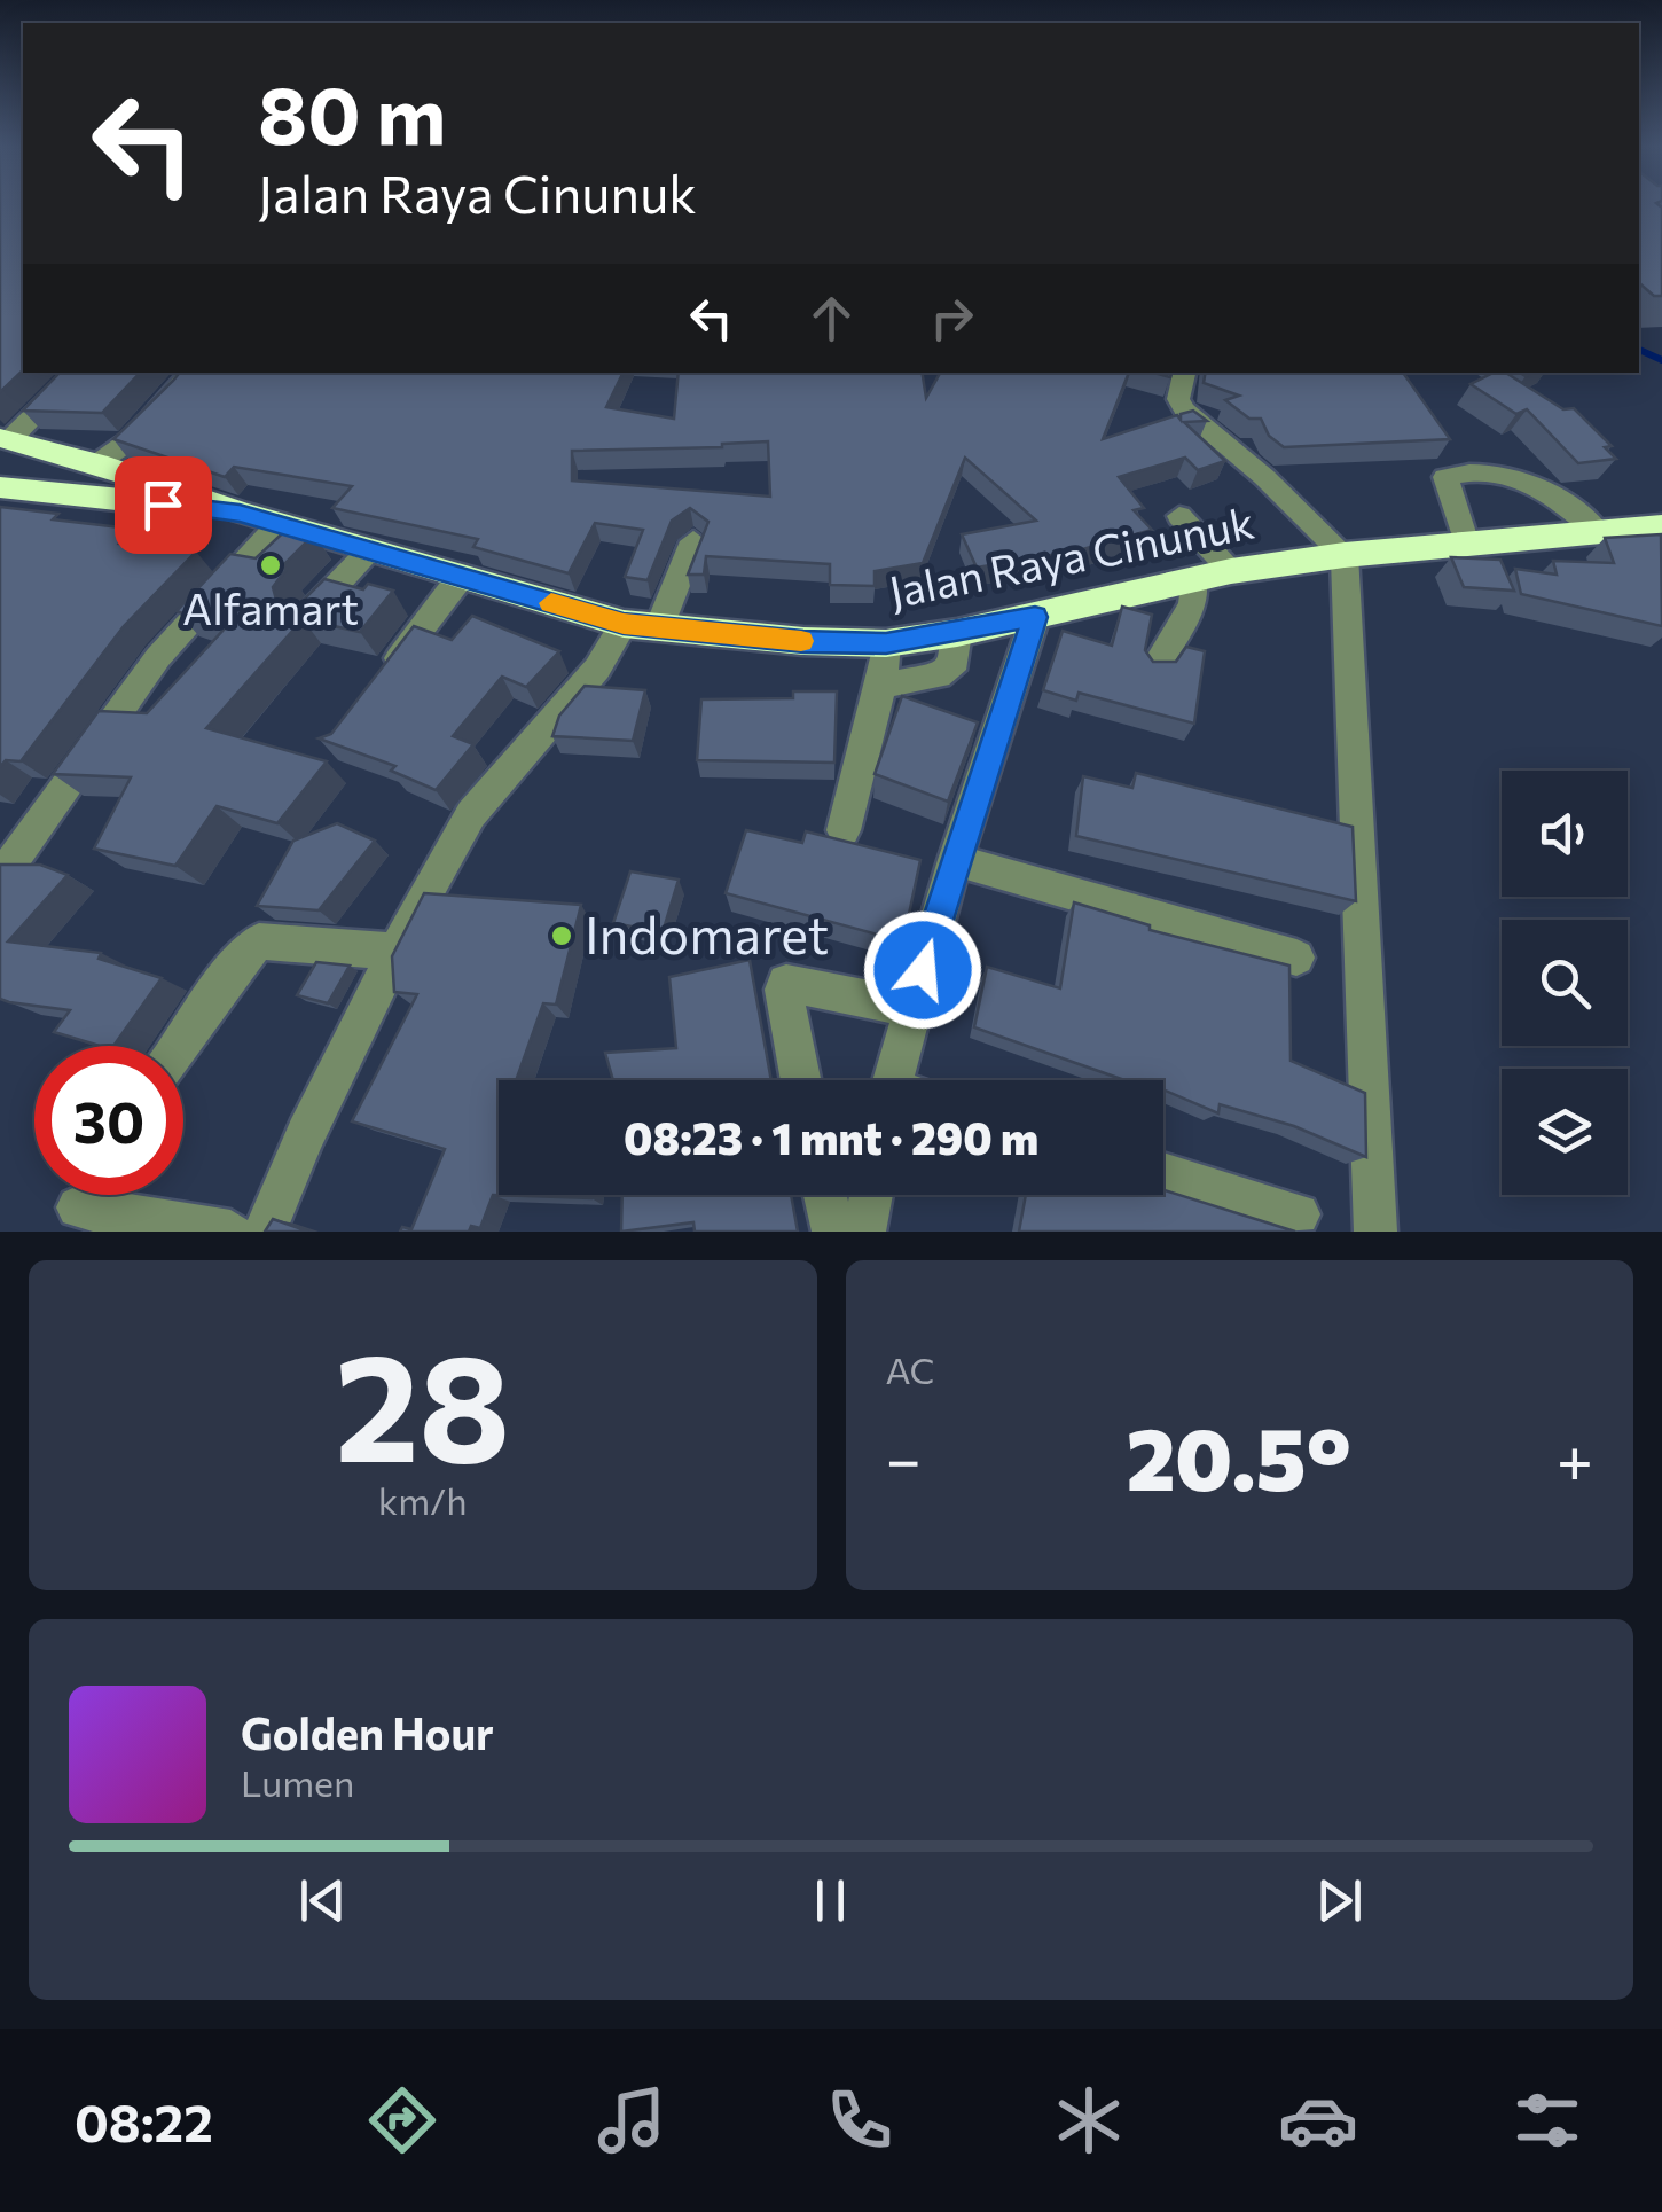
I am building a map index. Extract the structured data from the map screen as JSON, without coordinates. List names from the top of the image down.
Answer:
{
  "streets": {
    "highway": ["Jalan Raya Cinunuk"]
  },
  "places": ["Alfamart", "Indomaret"],
  "page": {
    "turn": ["80 m", "Jalan Raya Cinunuk"],
    "limit": "30",
    "trip": "08:23 · 1 mnt · 290 m",
    "tile": [
      ["28", "km/h"],
      "AC"
    ],
    "heat": ["−", "20.5°", "+"],
    "song": ["Golden Hour", "Lumen"],
    "tabs": "08:22"
  }
}
